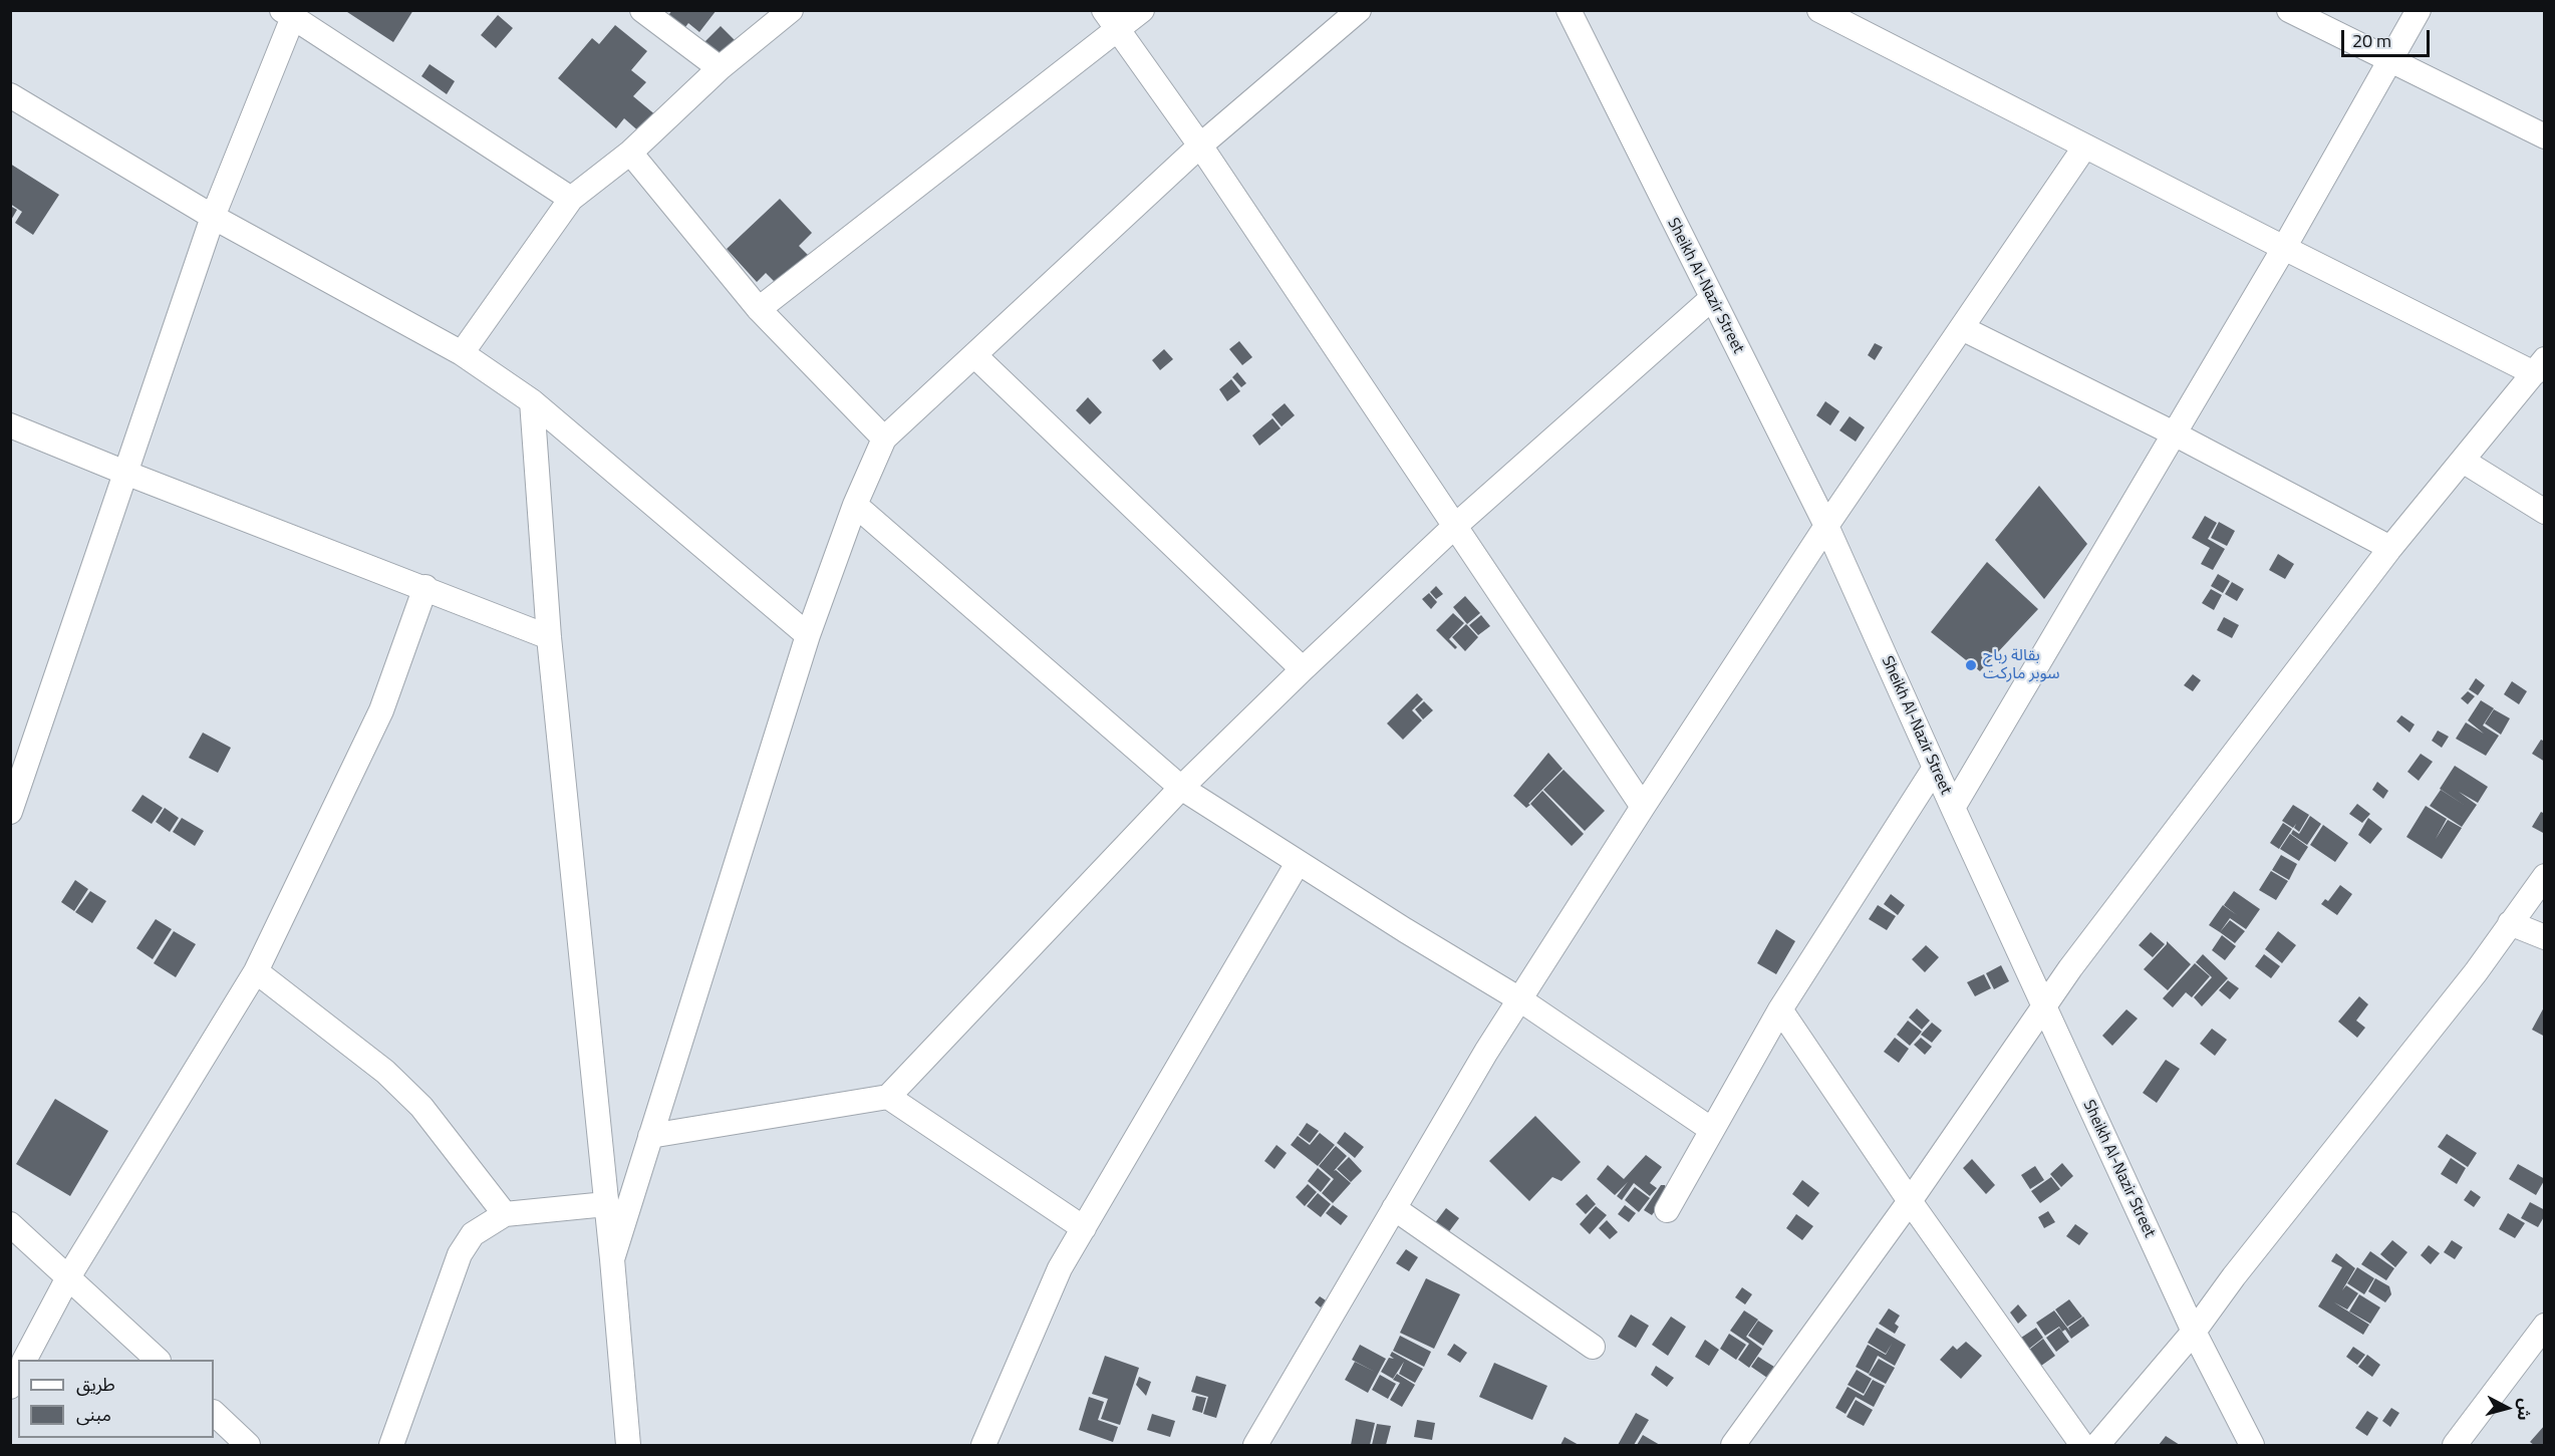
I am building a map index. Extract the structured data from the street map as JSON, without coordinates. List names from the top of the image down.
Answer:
{
  "streets": {
    "street": ["Sheikh Al-Nazir Street"]
  },
  "places": ["بقالة رباح سوبر ماركت"],
  "legend": ["طريق", "مبنى"],
  "scale_bar": "20 m",
  "north": "right"
}
